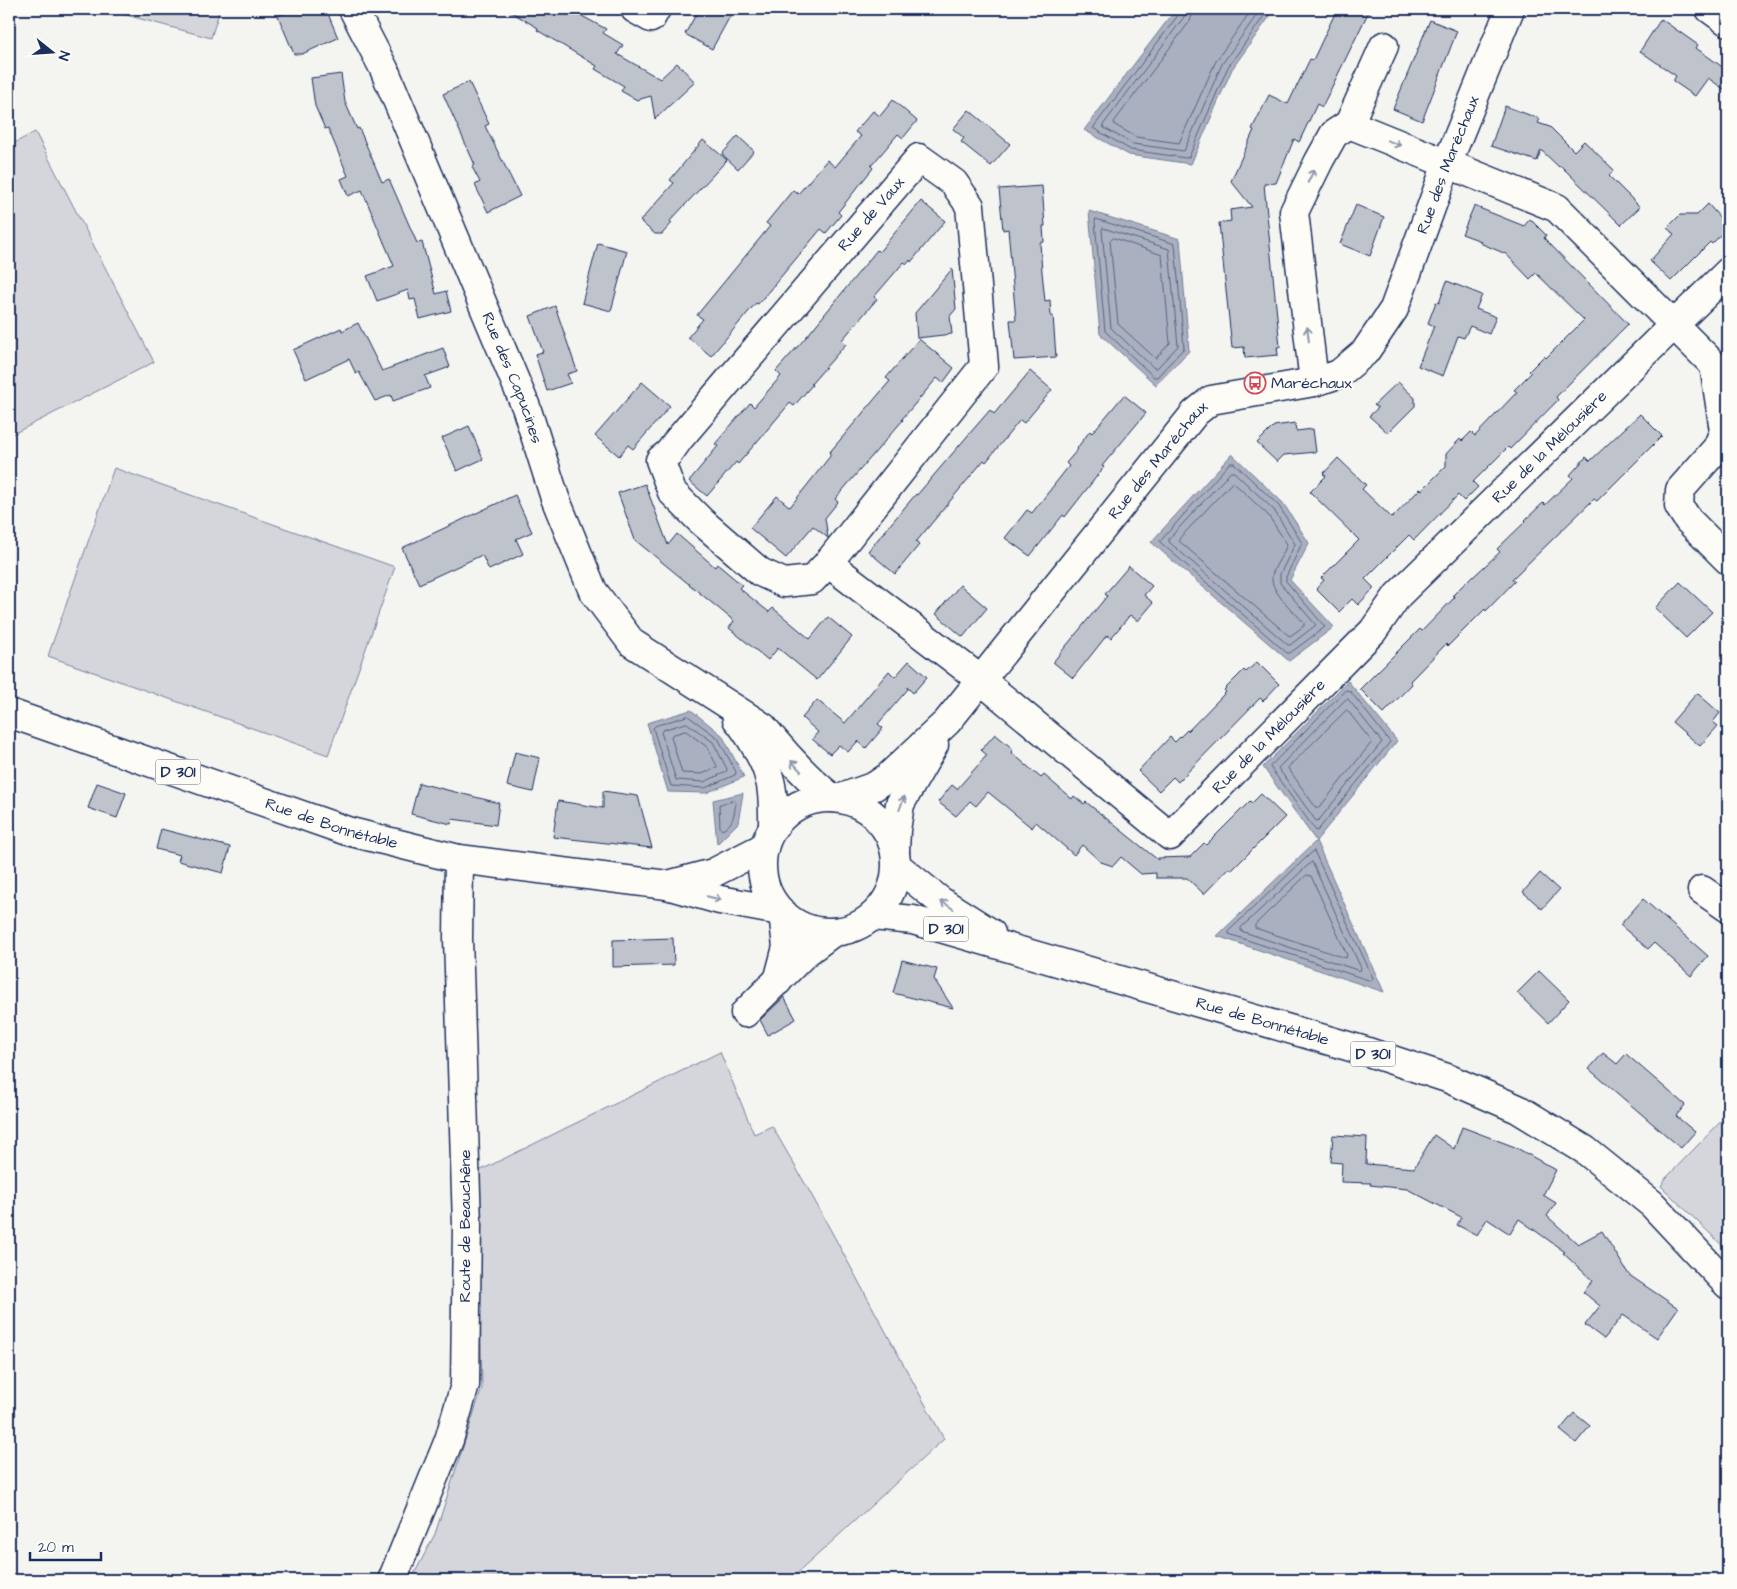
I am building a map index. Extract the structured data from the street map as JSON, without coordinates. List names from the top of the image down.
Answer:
{
  "streets": {
    "street": [
      "Rue des Maréchaux",
      "Rue de Vaux",
      "Rue des Capucines",
      "Rue de la Mélousière",
      "D 301",
      "Rue de Bonnétable",
      "Route de Beauchêne"
    ]
  },
  "crossings": [
    ["Rue des Maréchaux", "Rue des Capucines"],
    ["Rue des Maréchaux", "Rue de la Mélousière"],
    ["Rue des Maréchaux", "Rue de Bonnétable"],
    ["Rue de Vaux", "Rue de la Mélousière"],
    ["Rue des Capucines", "Rue de Bonnétable"],
    ["Rue de Bonnétable", "Route de Beauchêne"]
  ],
  "places": {
    "bus stop": ["Maréchaux"]
  },
  "scale_bar": "20 m",
  "north": "right"
}
